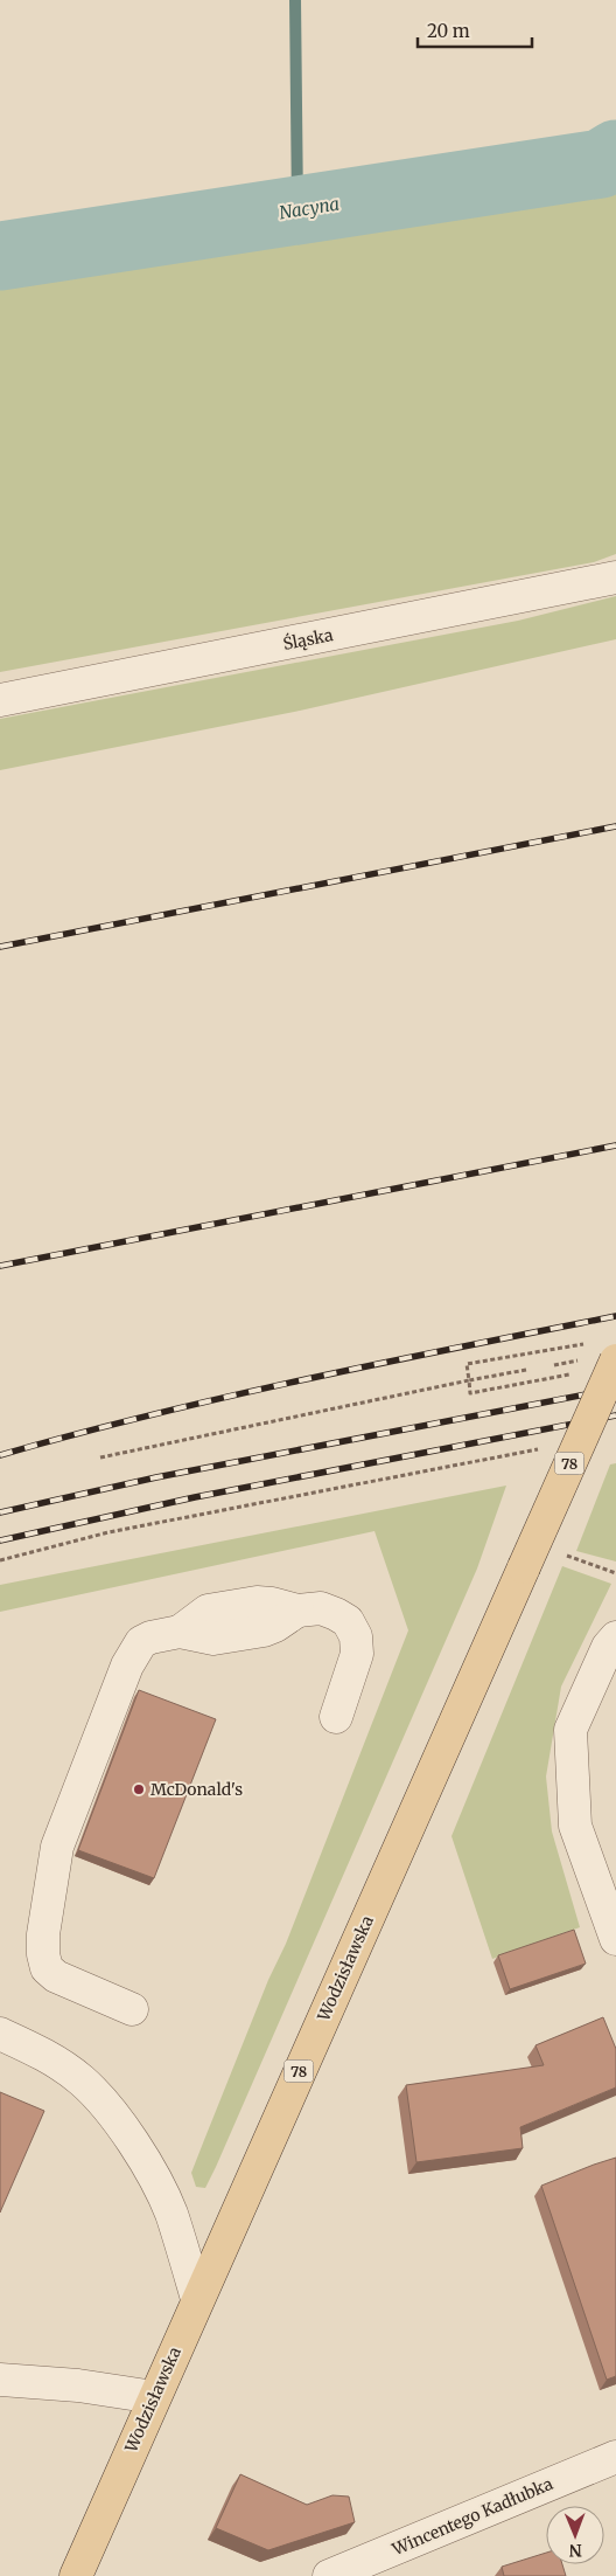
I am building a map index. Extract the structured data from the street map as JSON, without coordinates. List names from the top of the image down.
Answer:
{
  "streets": {
    "main road": ["78", "Wodzisławska"],
    "street": ["Śląska", "Wincentego Kadłubka"]
  },
  "water": ["Nacyna"],
  "places": ["McDonald's"],
  "scale_bar": "20 m",
  "north": "bottom"
}
